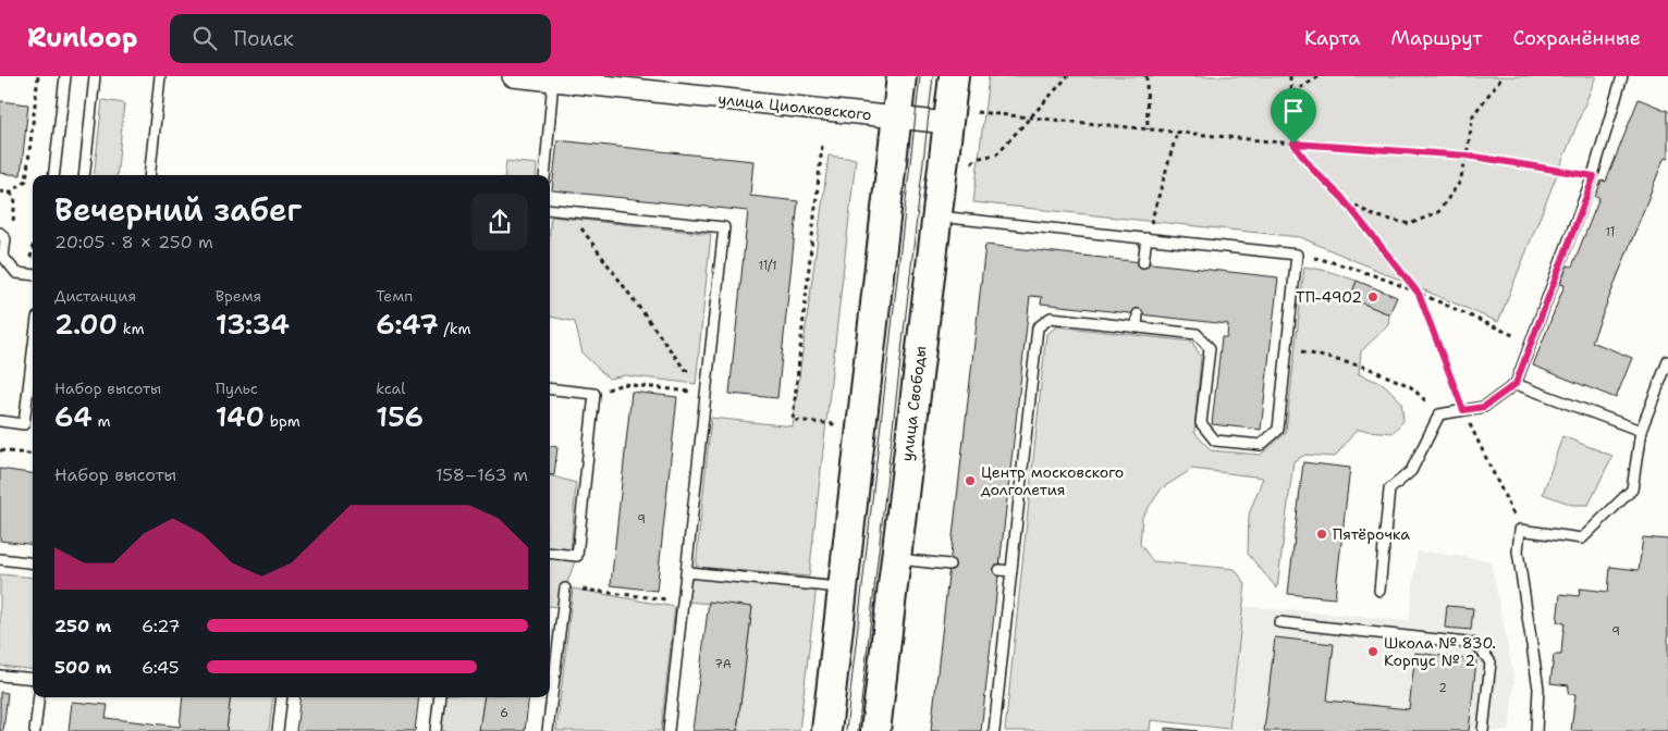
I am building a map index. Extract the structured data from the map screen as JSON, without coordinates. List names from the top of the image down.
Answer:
{
  "streets": {
    "main road": ["улица Свободы"],
    "street": ["улица Циолковского"]
  },
  "crossings": [
    ["улица Циолковского", "улица Свободы"]
  ],
  "places": [
    "ТП-4902",
    "Центр московского долголетия",
    "Пятёрочка",
    "Школа № 830. Корпус № 2"
  ],
  "house_numbers": [
    "11",
    "11/1",
    "9",
    "9",
    "7А",
    "2",
    "6"
  ],
  "page": {
    "header": "Runloop",
    "search": "Поиск",
    "nav": ["Карта", "Маршрут", "Сохранённые"],
    "heading": ["Вечерний забег", "20:05 · 8 × 250 m"],
    "stats": [
      ["Дистанция", "2.00 km"],
      ["Время", "13:34"],
      ["Темп", "6:47 /km"],
      ["Набор высоты", "64 m"],
      ["Пульс", "140 bpm"],
      ["kcal", "156"]
    ],
    "chart": ["Набор высоты", "158–163 m"],
    "list": [
      {
        "name": "250 m",
        "note": "6:27"
      },
      {
        "name": "500 m",
        "note": "6:45"
      }
    ]
  }
}
